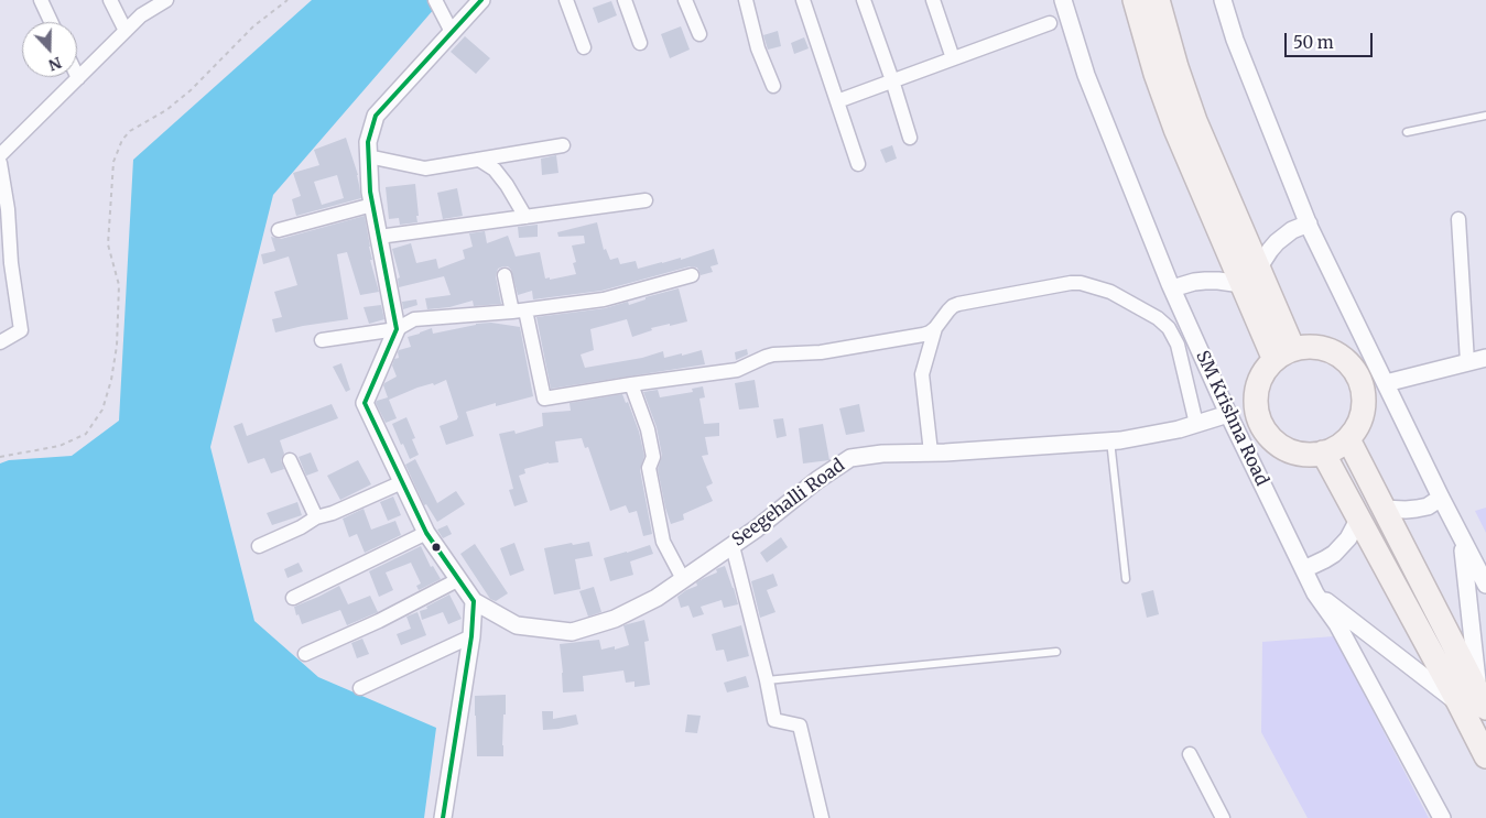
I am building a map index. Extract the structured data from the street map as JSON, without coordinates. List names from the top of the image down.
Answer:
{
  "streets": {
    "street": ["SM Krishna Road", "Seegehalli Road"]
  },
  "crossings": [
    ["SM Krishna Road", "Seegehalli Road"]
  ],
  "scale_bar": "50 m",
  "north": "bottom"
}
